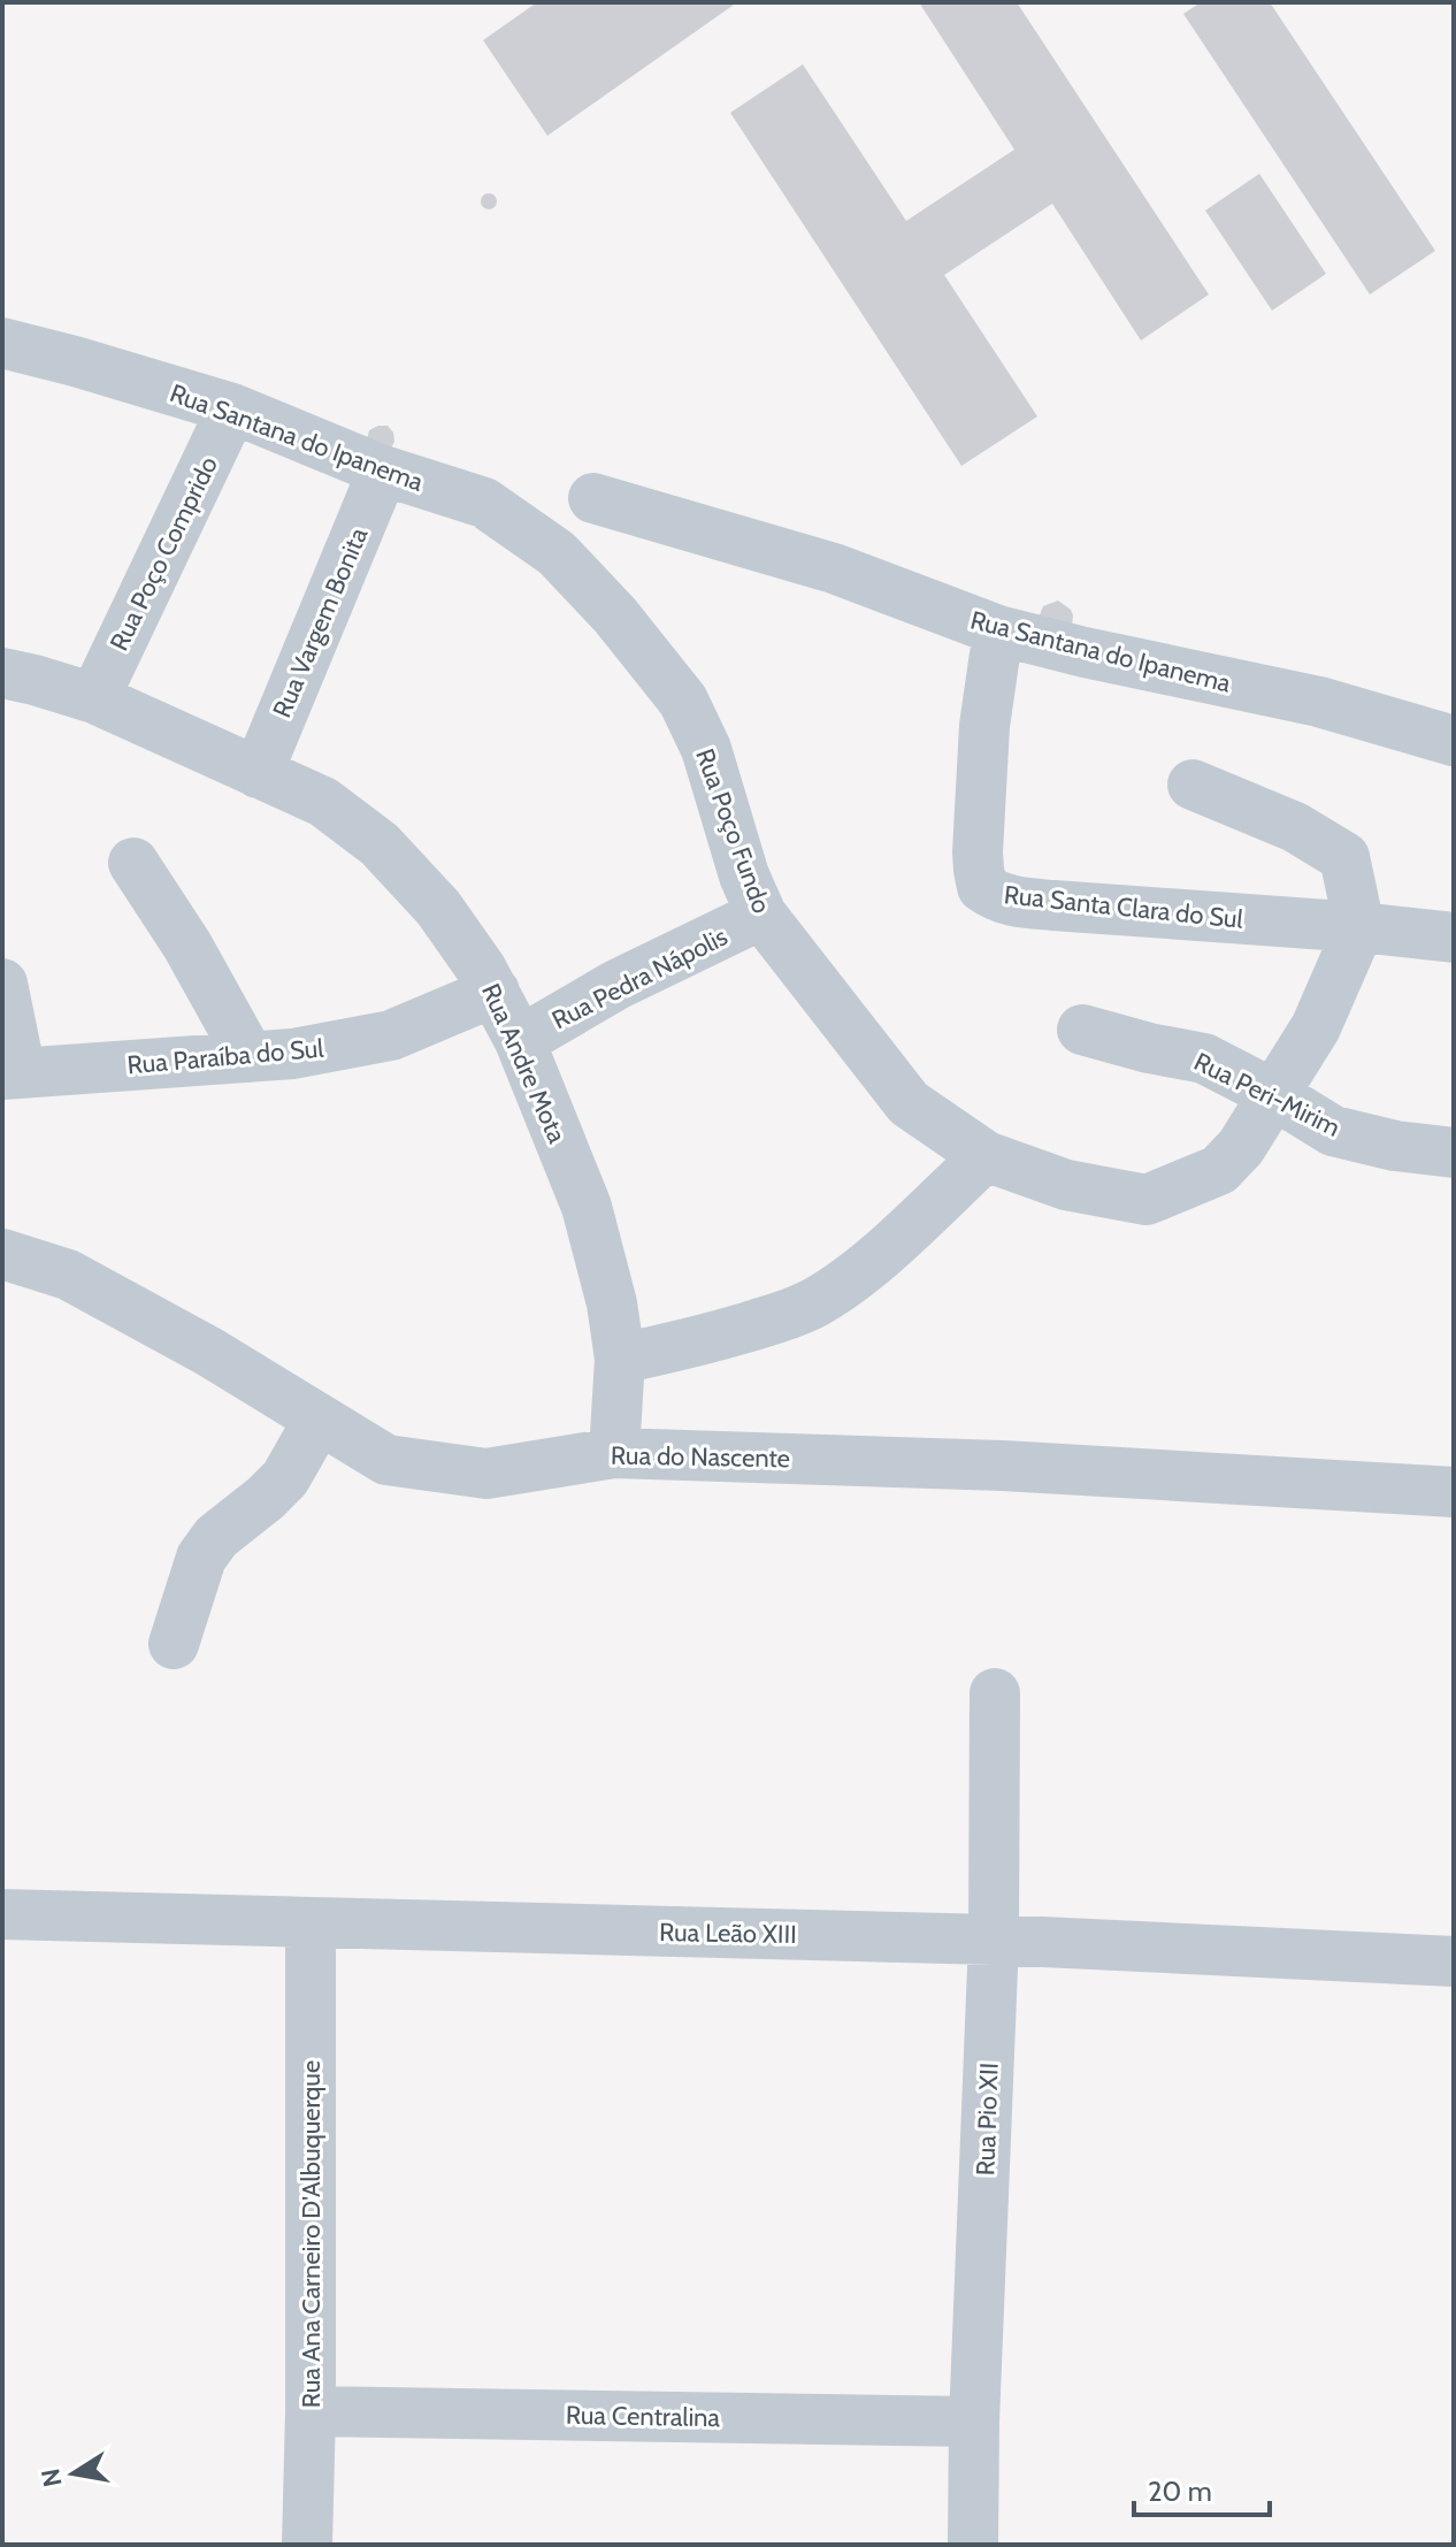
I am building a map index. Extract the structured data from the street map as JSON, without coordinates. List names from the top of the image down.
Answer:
{
  "streets": {
    "street": [
      "Rua Santana do Ipanema",
      "Rua Poço Comprido",
      "Rua Vargem Bonita",
      "Rua Poço Fundo",
      "Rua Santa Clara do Sul",
      "Rua Pedra Nápolis",
      "Rua Paraíba do Sul",
      "Rua Andre Mota",
      "Rua Peri-Mirim",
      "Rua do Nascente",
      "Rua Leão XIII",
      "Rua Pio XII",
      "Rua Ana Carneiro D'Albuquerque",
      "Rua Centralina"
    ]
  },
  "crossings": [
    ["Rua Santana do Ipanema", "Rua Poço Comprido"],
    ["Rua Santana do Ipanema", "Rua Vargem Bonita"],
    ["Rua Santana do Ipanema", "Rua Poço Fundo"],
    ["Rua Santana do Ipanema", "Rua Santa Clara do Sul"],
    ["Rua Poço Comprido", "Rua Andre Mota"],
    ["Rua Vargem Bonita", "Rua Andre Mota"],
    ["Rua Poço Fundo", "Rua Santa Clara do Sul"],
    ["Rua Poço Fundo", "Rua Pedra Nápolis"],
    ["Rua Poço Fundo", "Rua Peri-Mirim"],
    ["Rua Pedra Nápolis", "Rua Andre Mota"],
    ["Rua Paraíba do Sul", "Rua Andre Mota"],
    ["Rua Andre Mota", "Rua do Nascente"],
    ["Rua Leão XIII", "Rua Pio XII"],
    ["Rua Leão XIII", "Rua Ana Carneiro D'Albuquerque"],
    ["Rua Pio XII", "Rua Centralina"],
    ["Rua Ana Carneiro D'Albuquerque", "Rua Centralina"]
  ],
  "scale_bar": "20 m",
  "north": "left"
}
